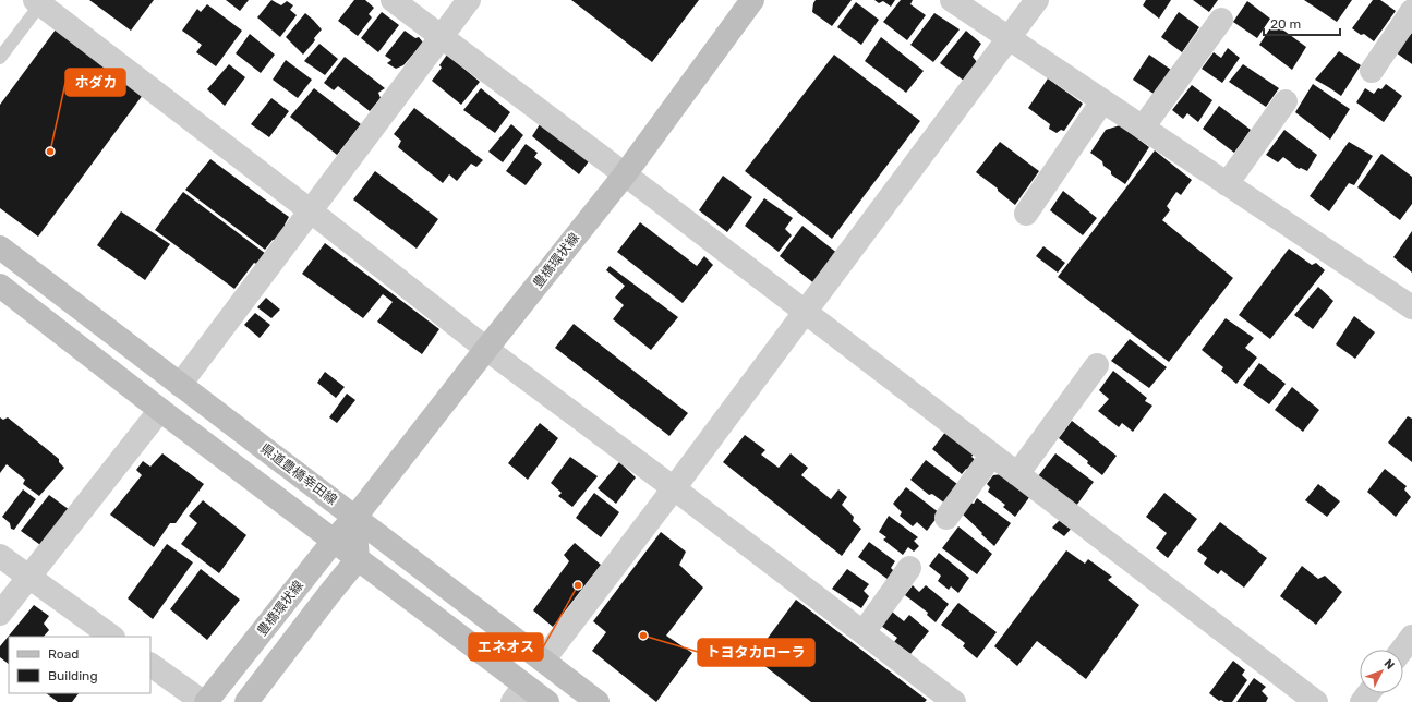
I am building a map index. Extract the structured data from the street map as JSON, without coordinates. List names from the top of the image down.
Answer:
{
  "streets": {
    "main road": ["豊橋環状線", "県道豊橋幸田線"]
  },
  "crossings": [
    ["豊橋環状線", "県道豊橋幸田線"]
  ],
  "places": ["ホダカ", "エネオス", "トヨタカローラ"],
  "legend": ["Road", "Building"],
  "scale_bar": "20 m",
  "north": "top right"
}
